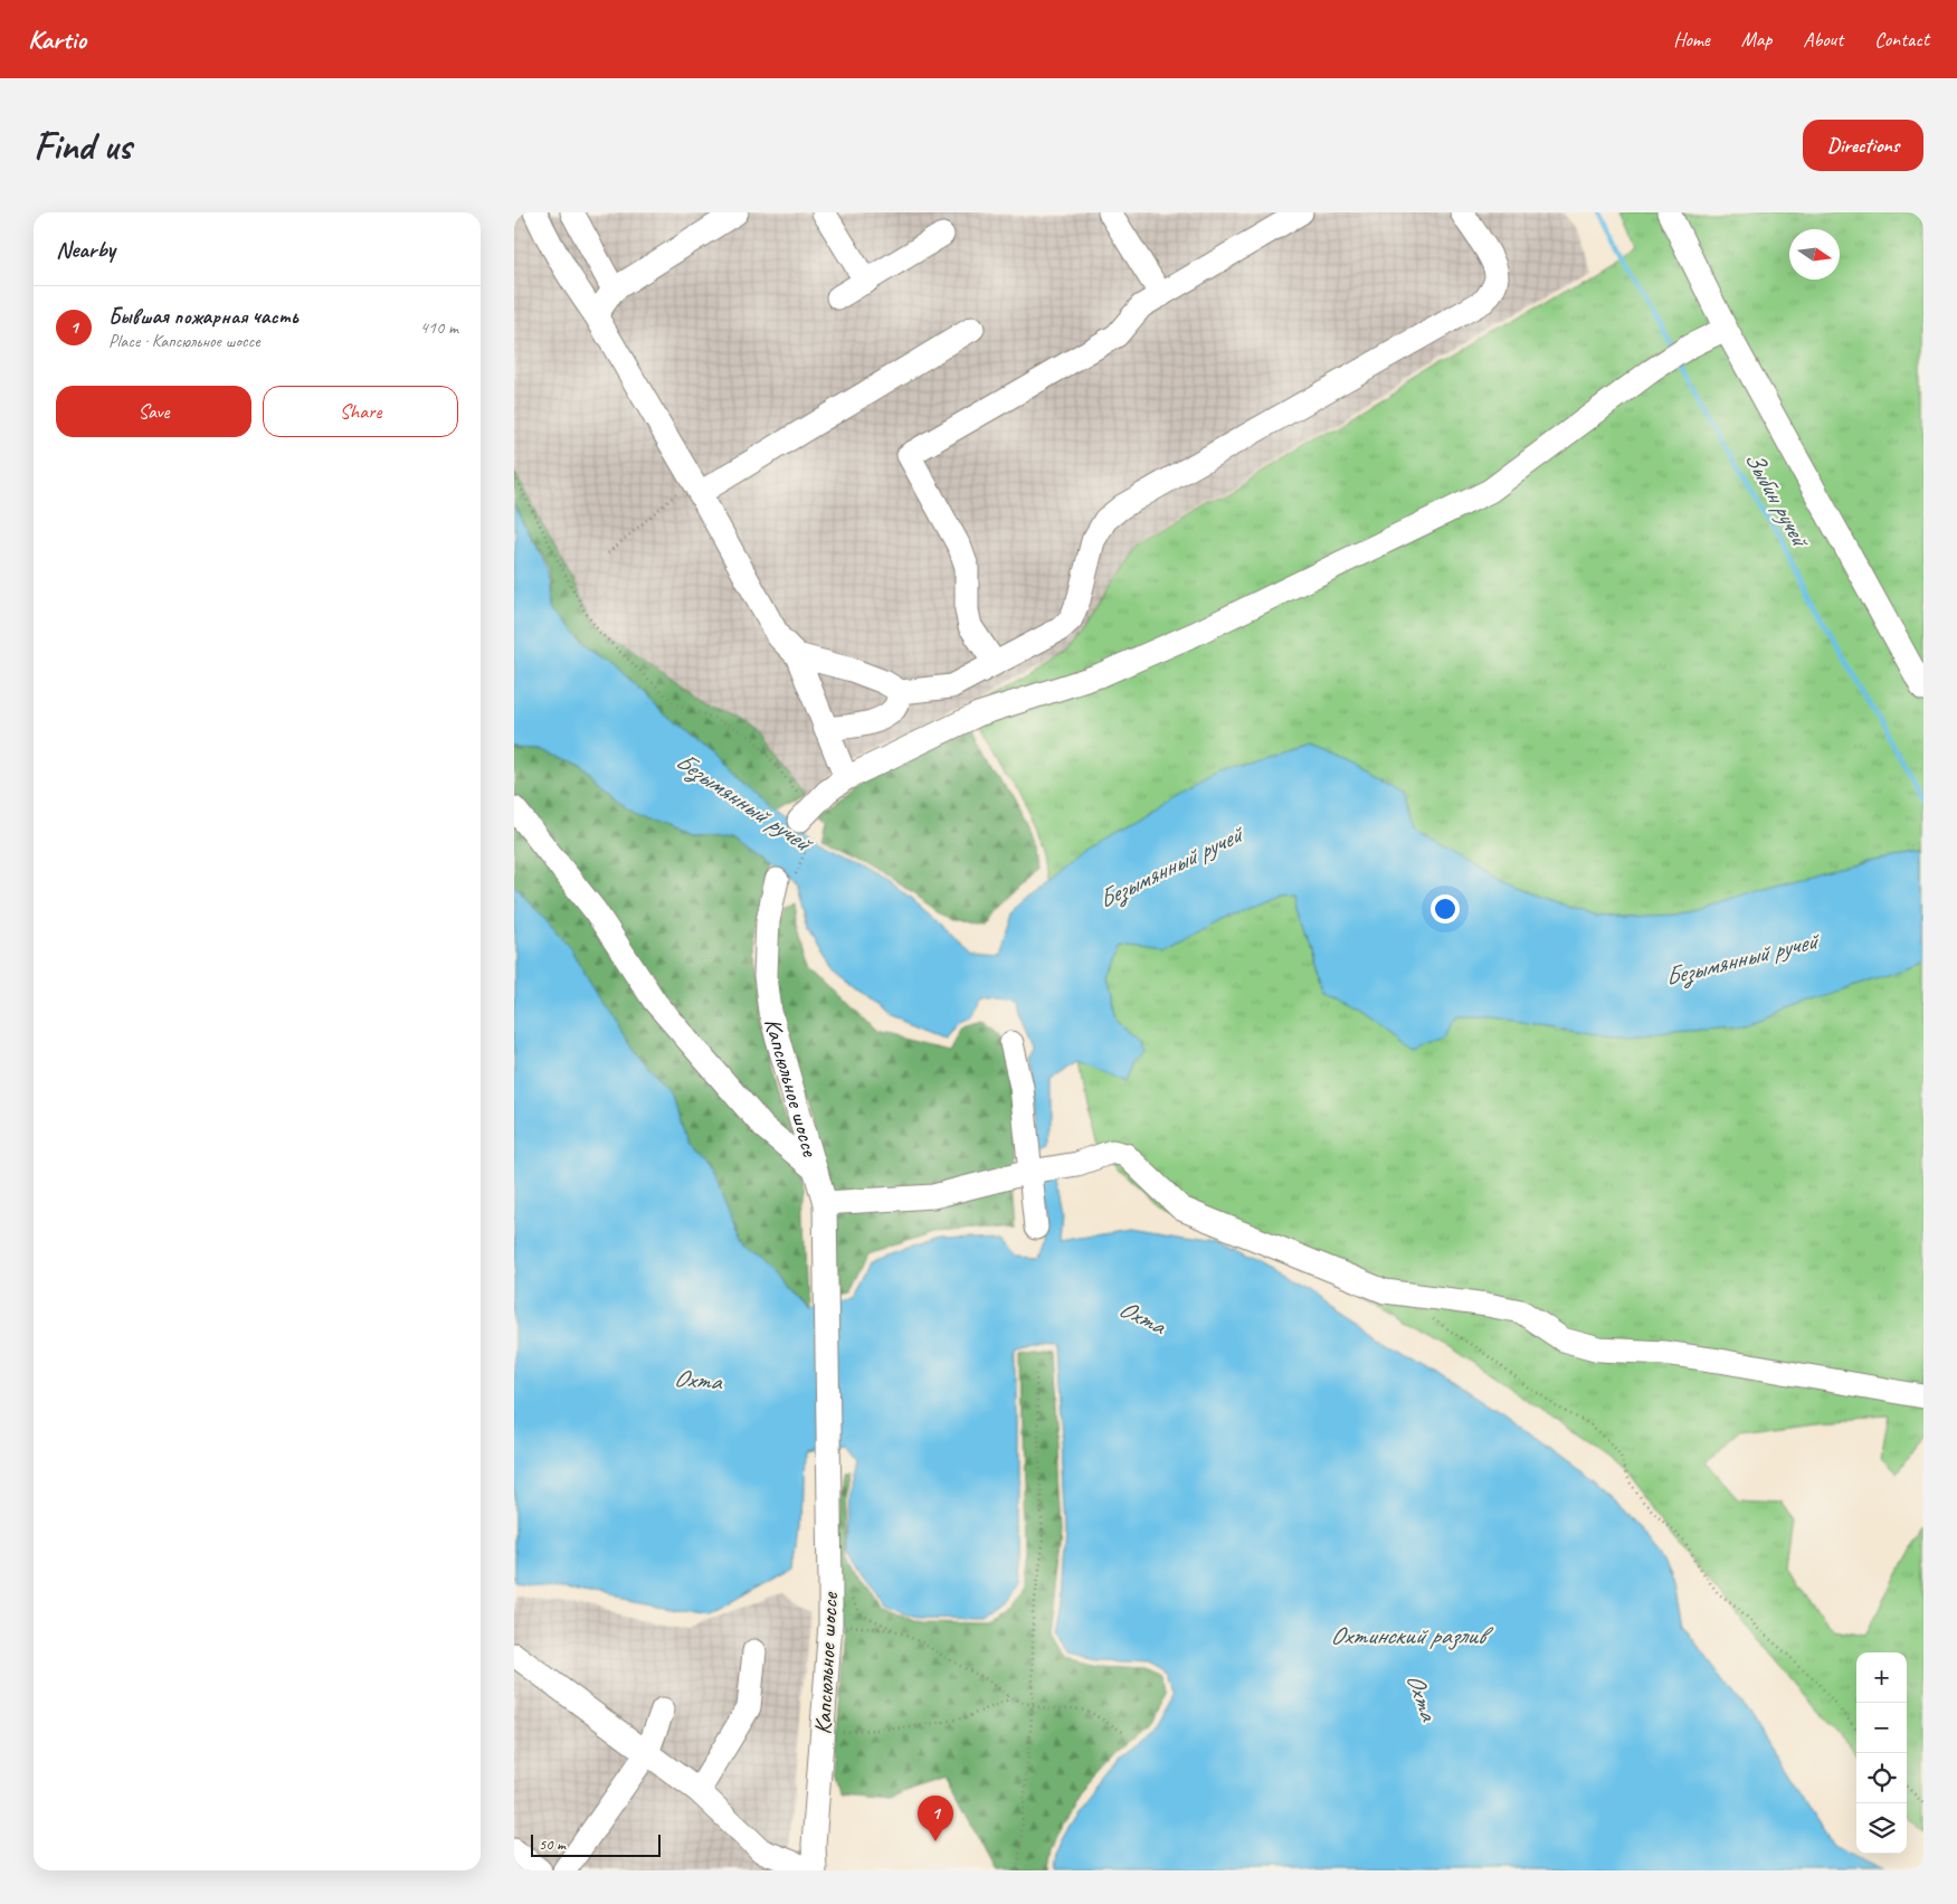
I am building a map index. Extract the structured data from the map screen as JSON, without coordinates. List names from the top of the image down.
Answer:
{
  "streets": {
    "street": ["Капсюльное шоссе"]
  },
  "water": [
    "Зыбин ручей",
    "Безымянный ручей",
    "Охта",
    "Охтинский разлив"
  ],
  "scale_bar": "50 m",
  "north": "right",
  "page": {
    "header": "Kartio",
    "nav": [
      "Home",
      "Map",
      "About",
      "Contact"
    ],
    "buttons": [
      "Directions",
      ["Save", "Share"]
    ],
    "title": "Find us",
    "heading": "Nearby",
    "list": [
      {
        "mark": "1",
        "name": "Бывшая пожарная часть",
        "note": "Place · Капсюльное шоссе",
        "value": "410 m"
      }
    ],
    "map_buttons": ["+", "−"],
    "pins": "1",
    "scale": "50 m"
  }
}
